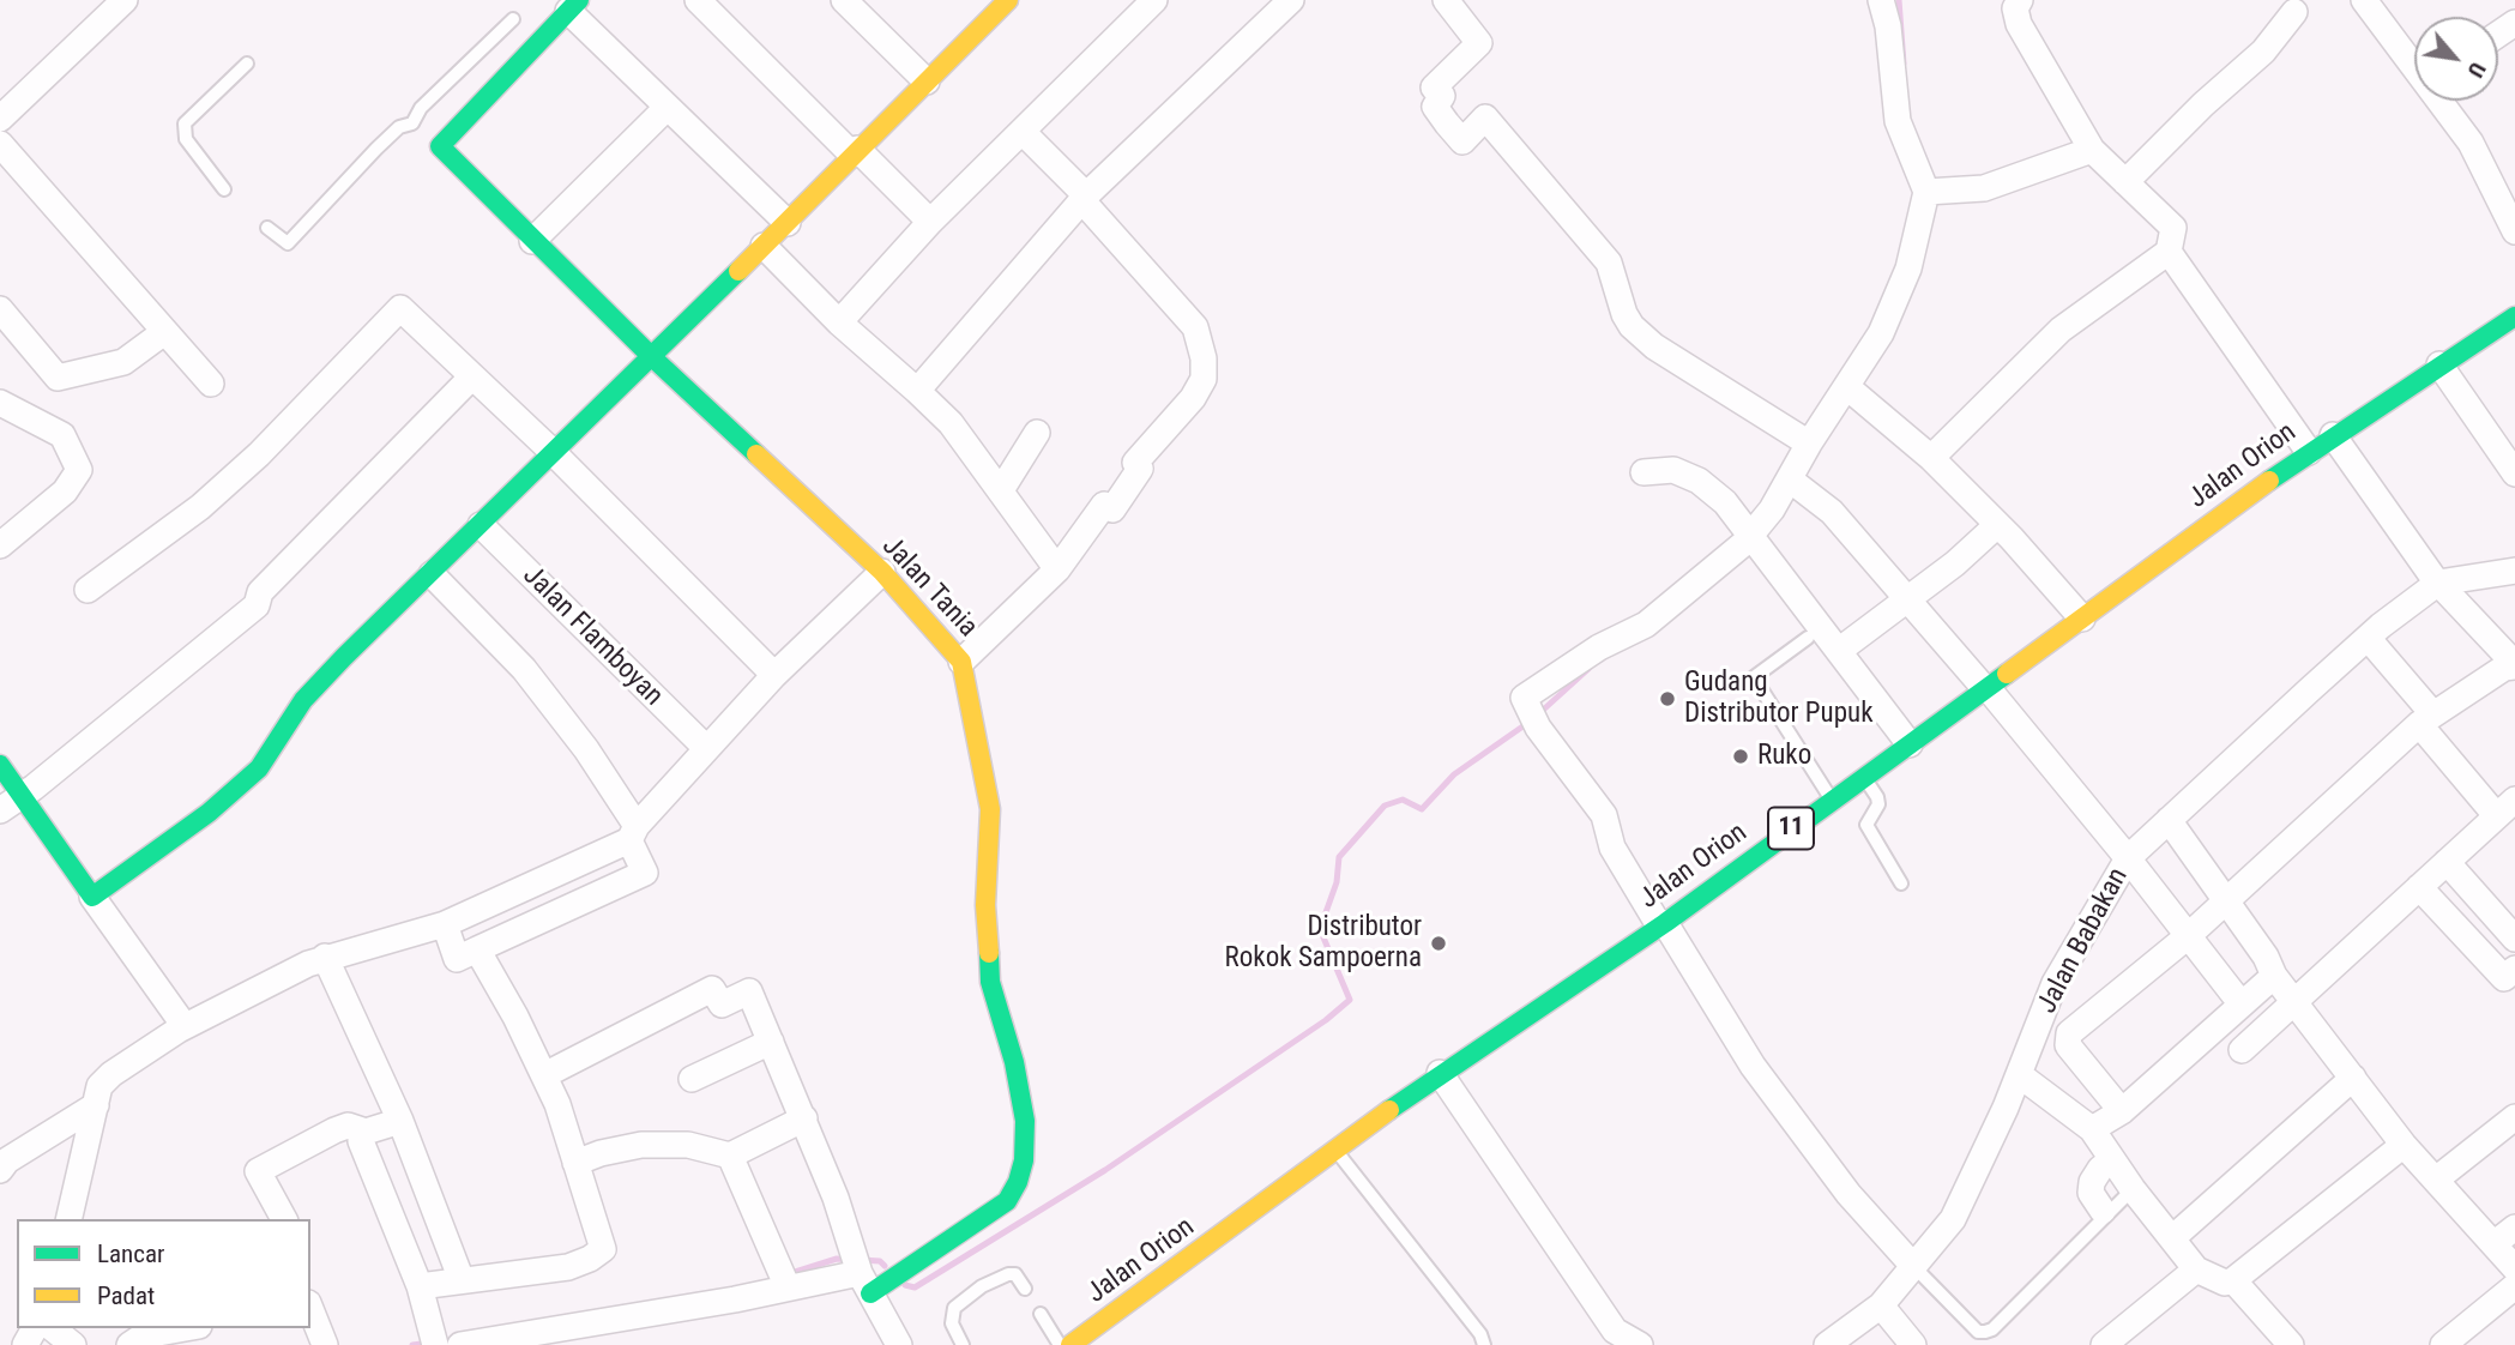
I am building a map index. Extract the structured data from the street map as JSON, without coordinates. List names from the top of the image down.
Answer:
{
  "streets": {
    "main road": ["Jalan Orion", "Jalan Tania", "11"],
    "street": ["Jalan Flamboyan", "Jalan Babakan"]
  },
  "places": ["Gudang Distributor Pupuk", "Ruko", "Distributor Rokok Sampoerna"],
  "legend": ["Lancar", "Padat"],
  "north": "bottom right"
}
